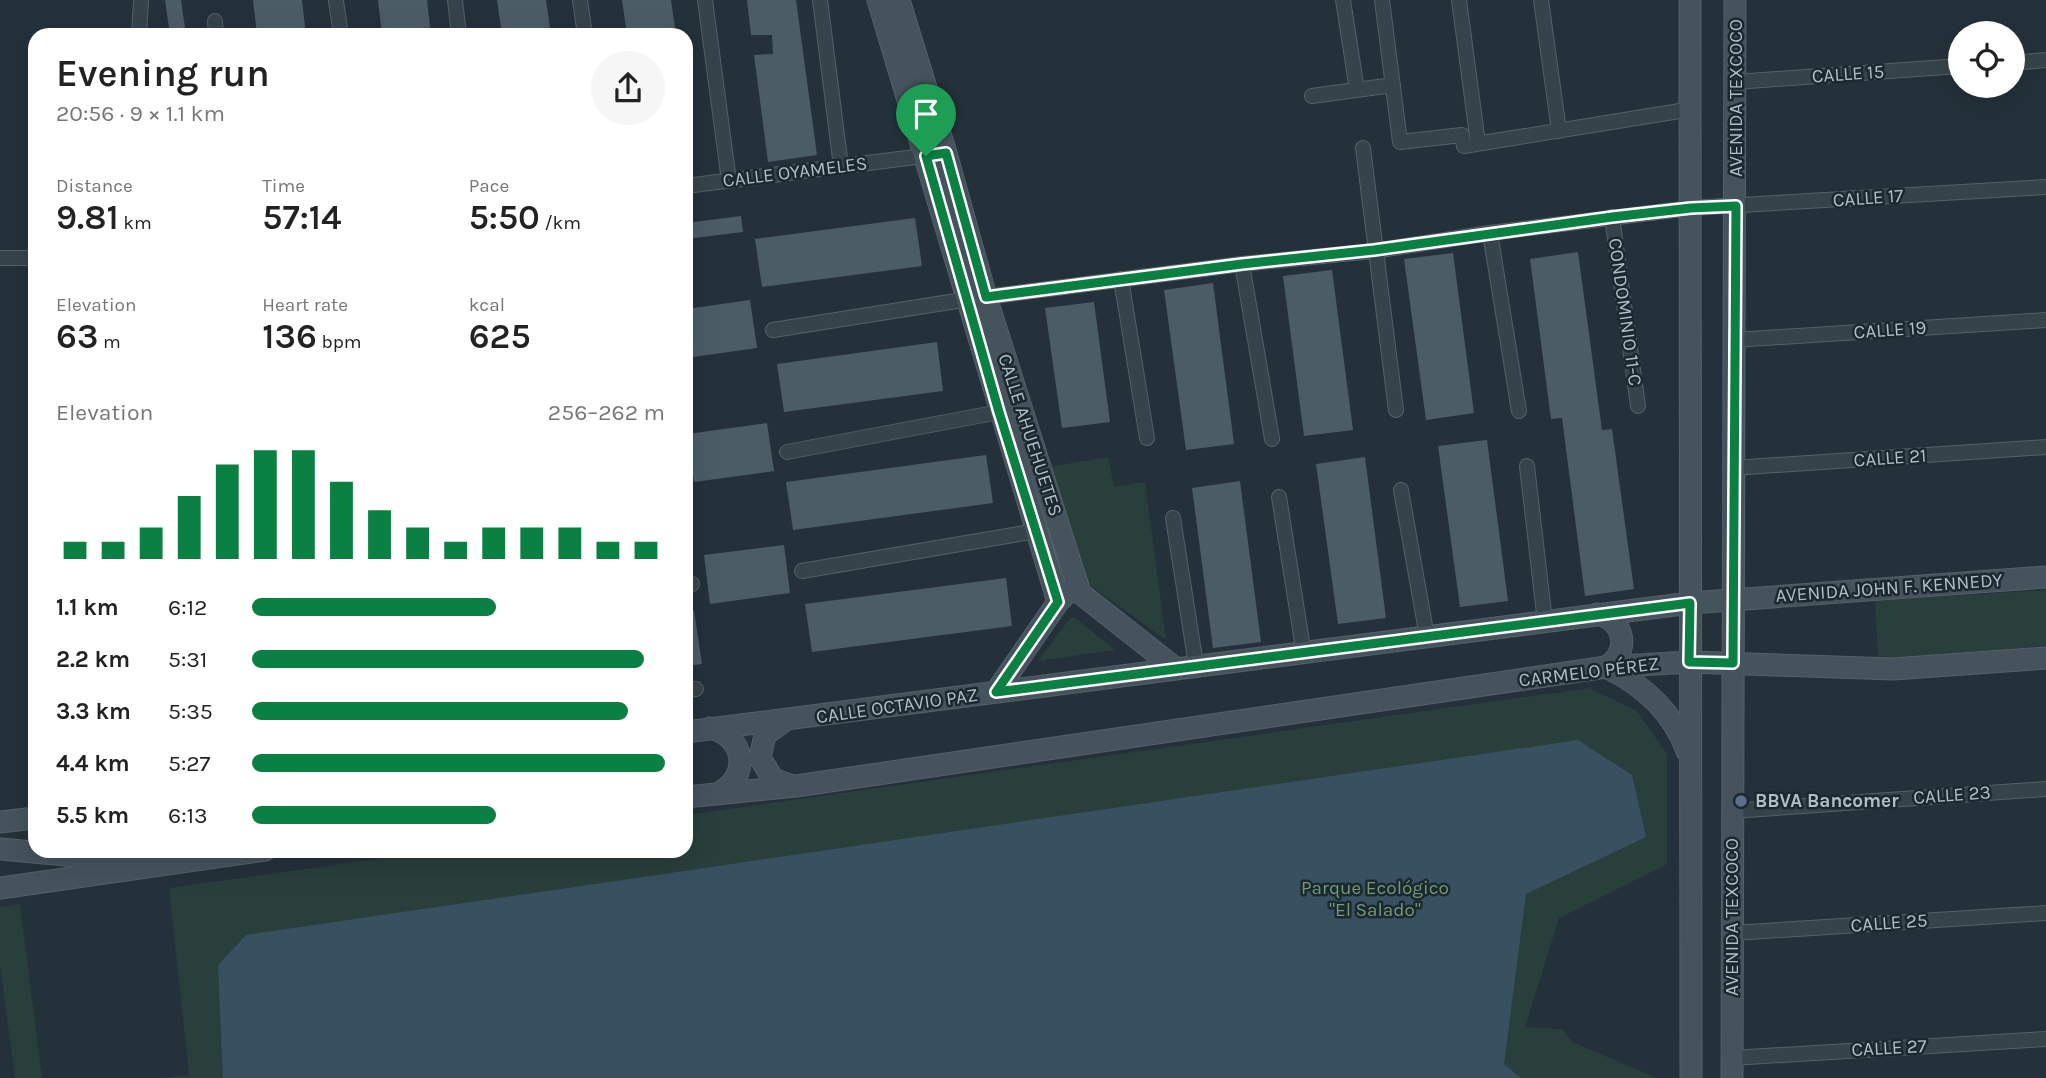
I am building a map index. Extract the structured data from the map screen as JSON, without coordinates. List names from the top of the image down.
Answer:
{
  "streets": {
    "street": [
      "CALLE 15",
      "AVENIDA TEXCOCO",
      "CALLE OYAMELES",
      "CALLE 17",
      "CONDOMINIO 11-C",
      "CALLE 19",
      "CALLE AHUEHUETES",
      "CALLE 21",
      "AVENIDA JOHN F. KENNEDY",
      "CARMELO PÉREZ",
      "CALLE OCTAVIO PAZ",
      "CALLE 23",
      "CALLE 25",
      "CALLE 27"
    ]
  },
  "crossings": [
    ["CALLE 15", "AVENIDA TEXCOCO"],
    ["AVENIDA TEXCOCO", "CALLE 17"],
    ["AVENIDA TEXCOCO", "CALLE 19"],
    ["AVENIDA TEXCOCO", "CALLE 21"],
    ["AVENIDA TEXCOCO", "AVENIDA JOHN F. KENNEDY"],
    ["AVENIDA TEXCOCO", "CARMELO PÉREZ"],
    ["AVENIDA TEXCOCO", "CALLE 23"],
    ["AVENIDA TEXCOCO", "CALLE 25"],
    ["AVENIDA TEXCOCO", "CALLE 27"],
    ["CALLE OYAMELES", "CALLE AHUEHUETES"],
    ["CALLE 17", "CONDOMINIO 11-C"],
    ["CALLE 17", "CALLE AHUEHUETES"]
  ],
  "parks": ["Parque Ecológico \"El Salado\""],
  "places": ["BBVA Bancomer"],
  "page": {
    "heading": ["Evening run", "20:56 · 9 × 1.1 km"],
    "stats": [
      ["Distance", "9.81 km"],
      ["Time", "57:14"],
      ["Pace", "5:50 /km"],
      ["Elevation", "63 m"],
      ["Heart rate", "136 bpm"],
      ["kcal", "625"]
    ],
    "chart": ["Elevation", "256–262 m"],
    "list": [
      {
        "name": "1.1 km",
        "note": "6:12"
      },
      {
        "name": "2.2 km",
        "note": "5:31"
      },
      {
        "name": "3.3 km",
        "note": "5:35"
      },
      {
        "name": "4.4 km",
        "note": "5:27"
      },
      {
        "name": "5.5 km",
        "note": "6:13"
      }
    ]
  }
}
